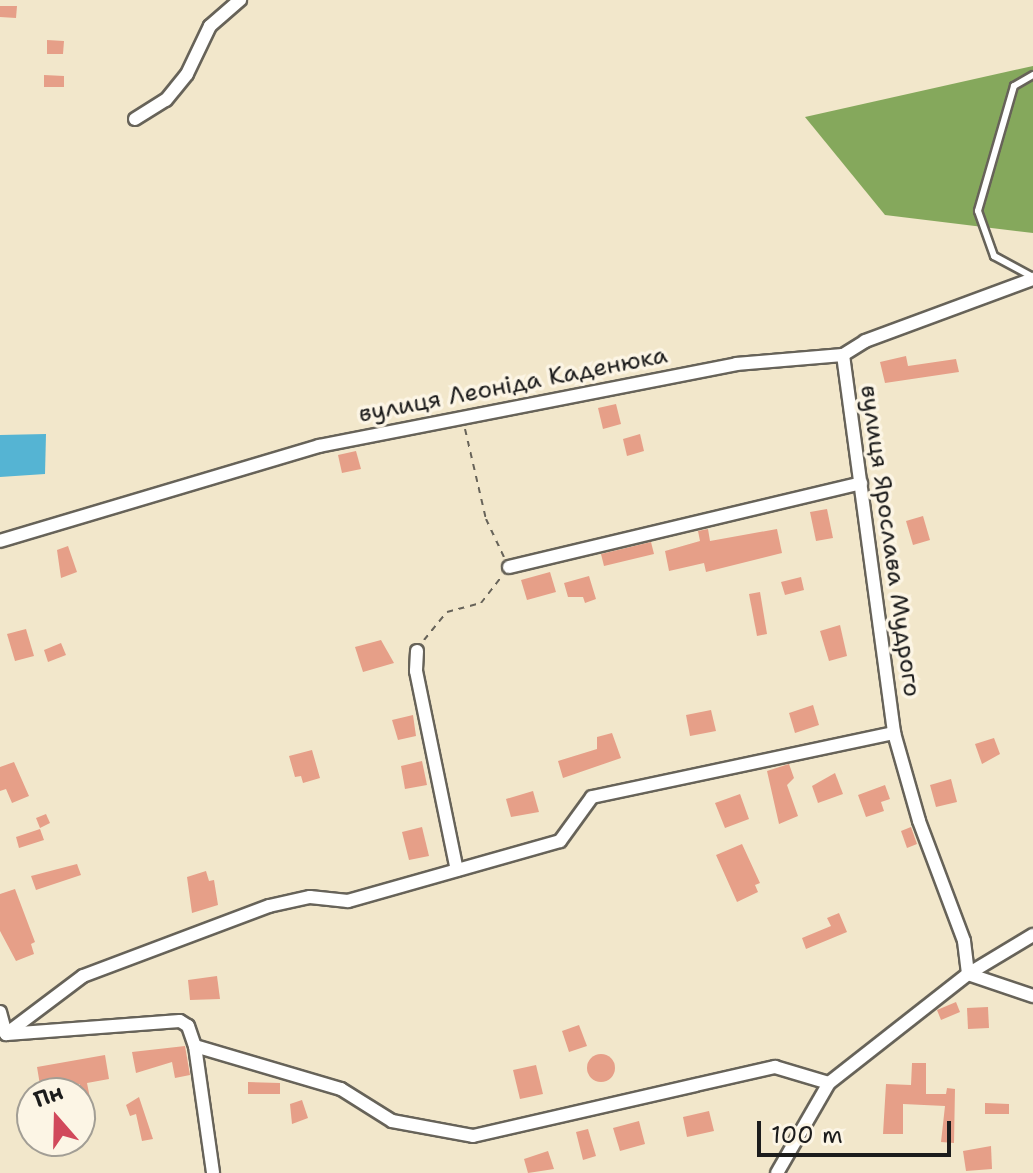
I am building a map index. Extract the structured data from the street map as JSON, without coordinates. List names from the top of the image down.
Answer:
{
  "streets": {
    "street": ["вулиця Леоніда Каденюка", "вулиця Ярослава Мудрого"]
  },
  "crossings": [
    ["вулиця Леоніда Каденюка", "вулиця Ярослава Мудрого"]
  ],
  "scale_bar": "100 m",
  "north": "top"
}
